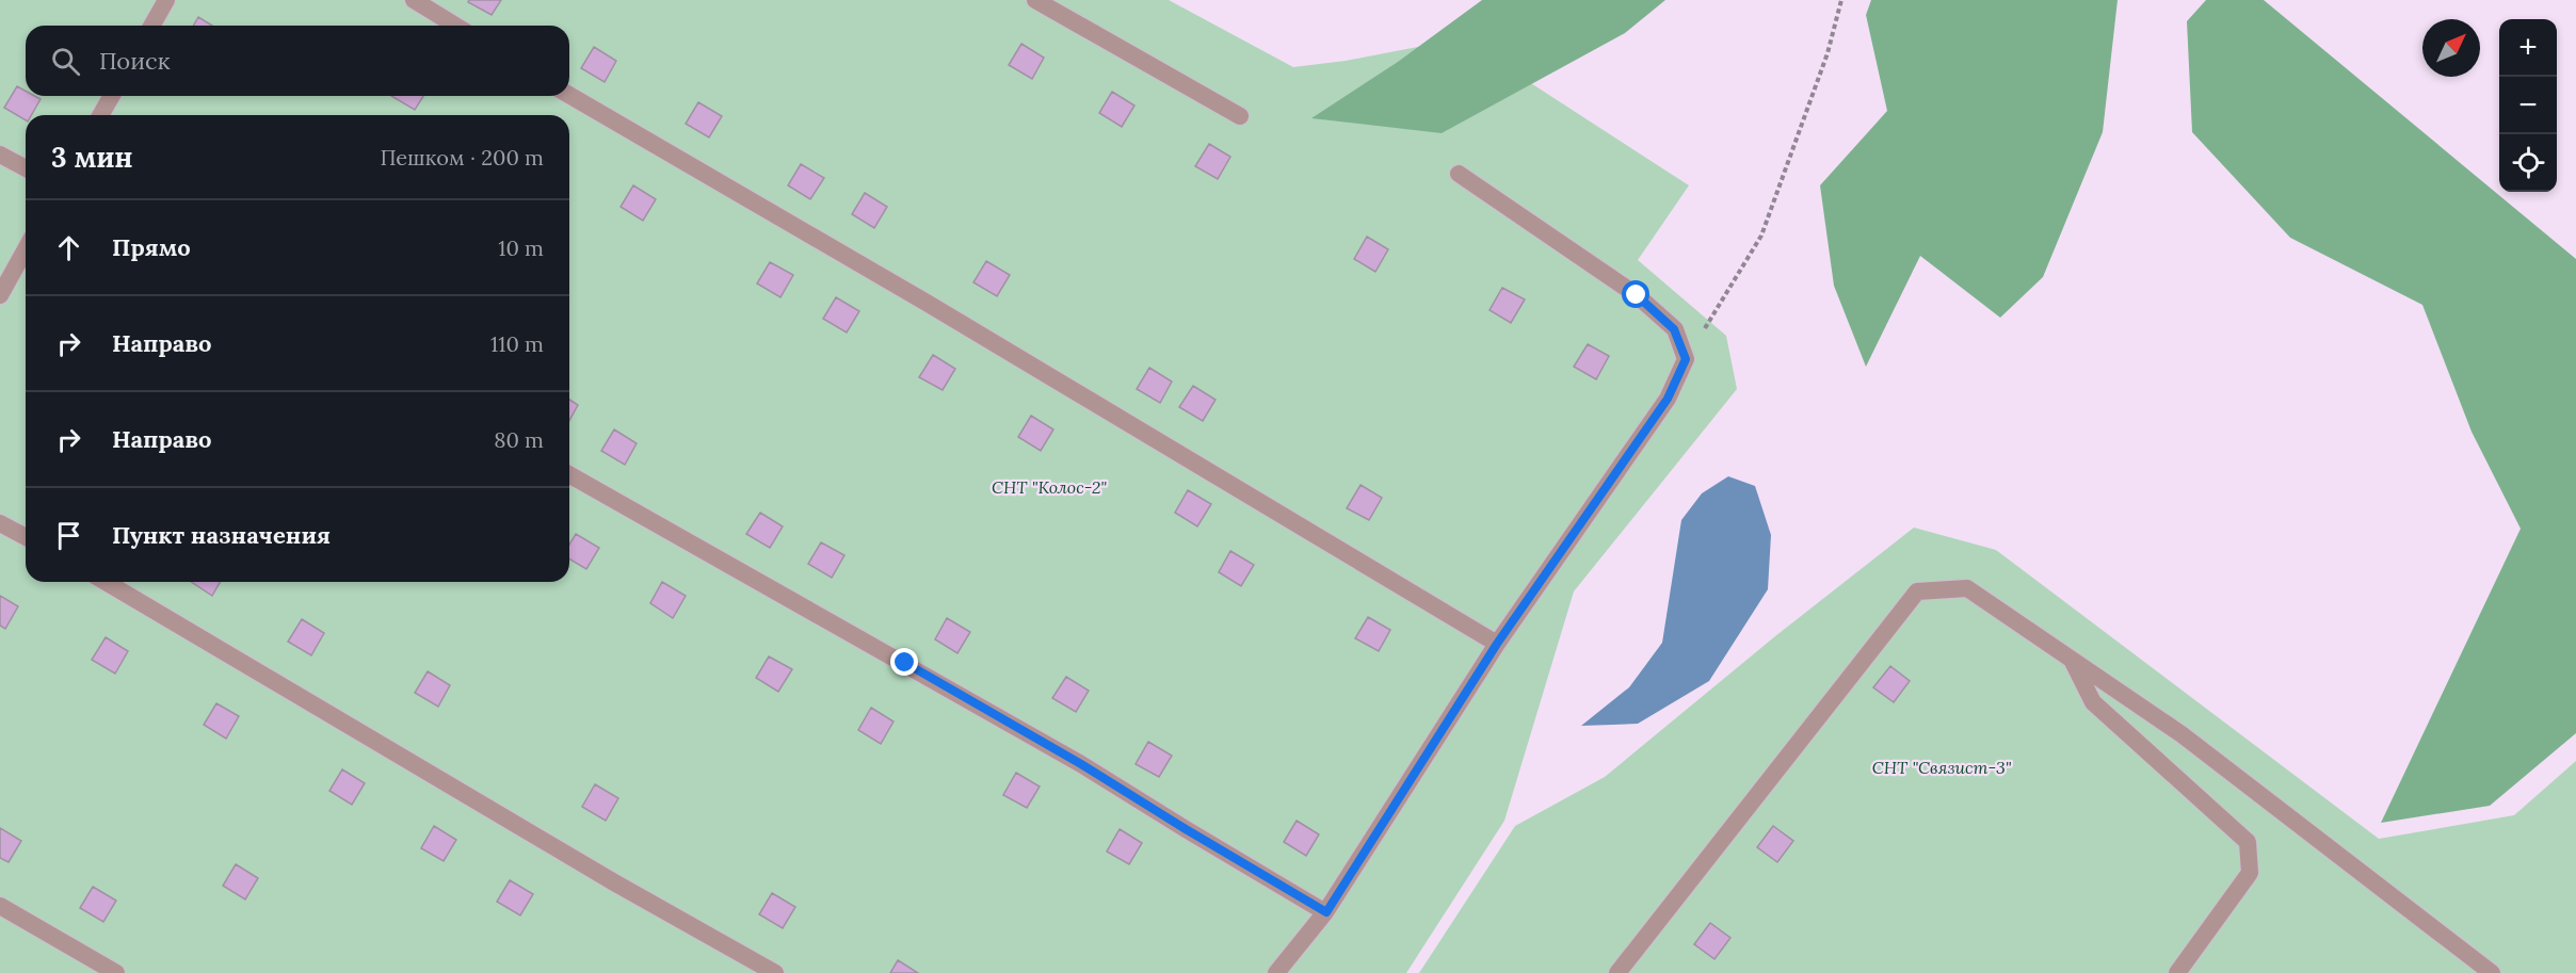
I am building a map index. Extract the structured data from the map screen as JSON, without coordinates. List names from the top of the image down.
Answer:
{
  "parks": ["СНТ \"Колос-2\"", "СНТ \"Связист-3\""],
  "north": "top right",
  "page": {
    "map_buttons": ["+", "−"],
    "search": "Поиск",
    "heading": ["3 мин", "Пешком · 200 m"],
    "list": [
      ["Прямо", "10 m"],
      ["Направо", "110 m"],
      ["Направо", "80 m"],
      "Пункт назначения"
    ]
  }
}
